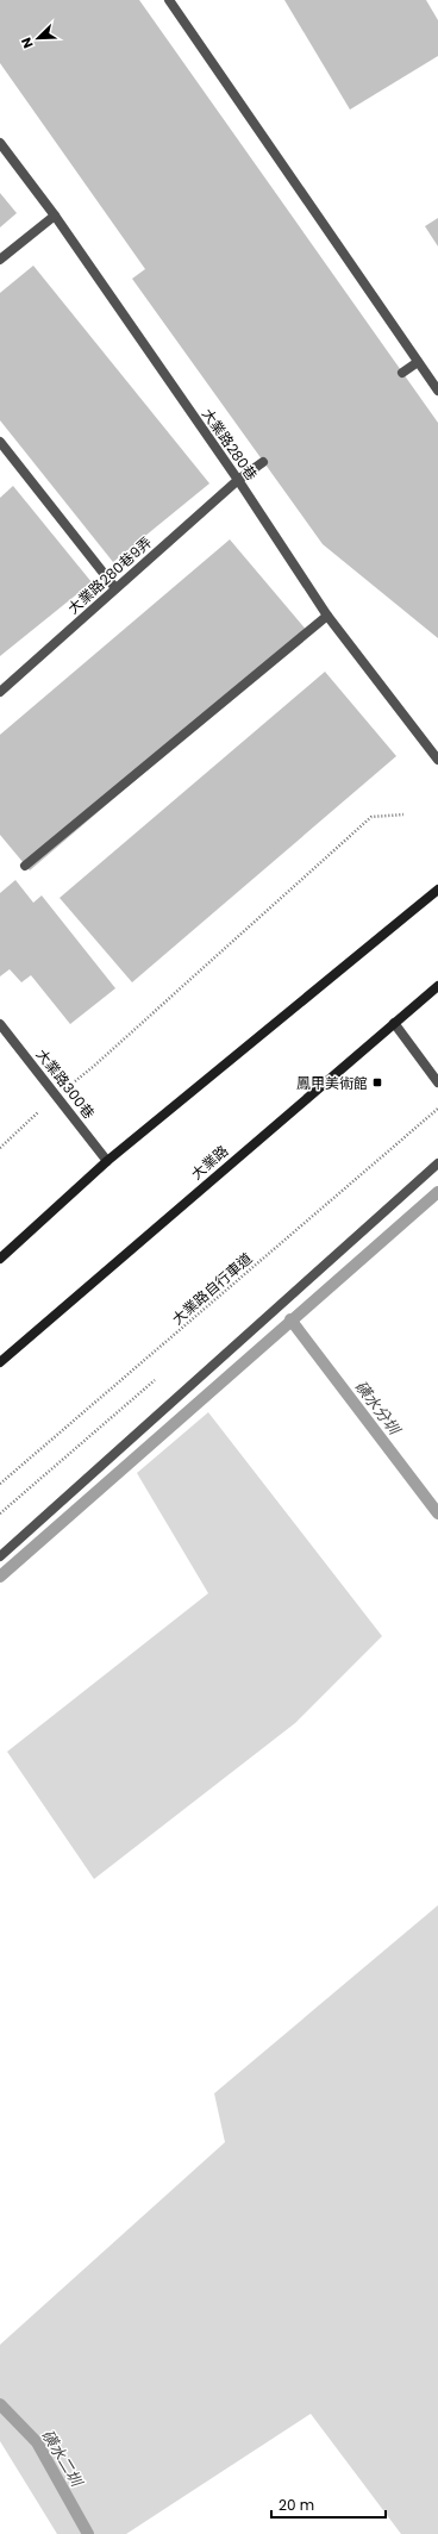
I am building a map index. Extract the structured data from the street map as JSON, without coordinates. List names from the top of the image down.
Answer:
{
  "streets": {
    "main road": ["大業路"],
    "lane": ["大業路280巷", "大業路280巷9弄", "大業路300巷"],
    "path": ["大業路自行車道"]
  },
  "crossings": [
    ["大業路280巷", "大業路280巷9弄"]
  ],
  "water": ["磺水分圳", "磺水二圳"],
  "places": {
    "transit": ["鳳甲美術館"]
  },
  "scale_bar": "20 m",
  "north": "bottom left"
}
